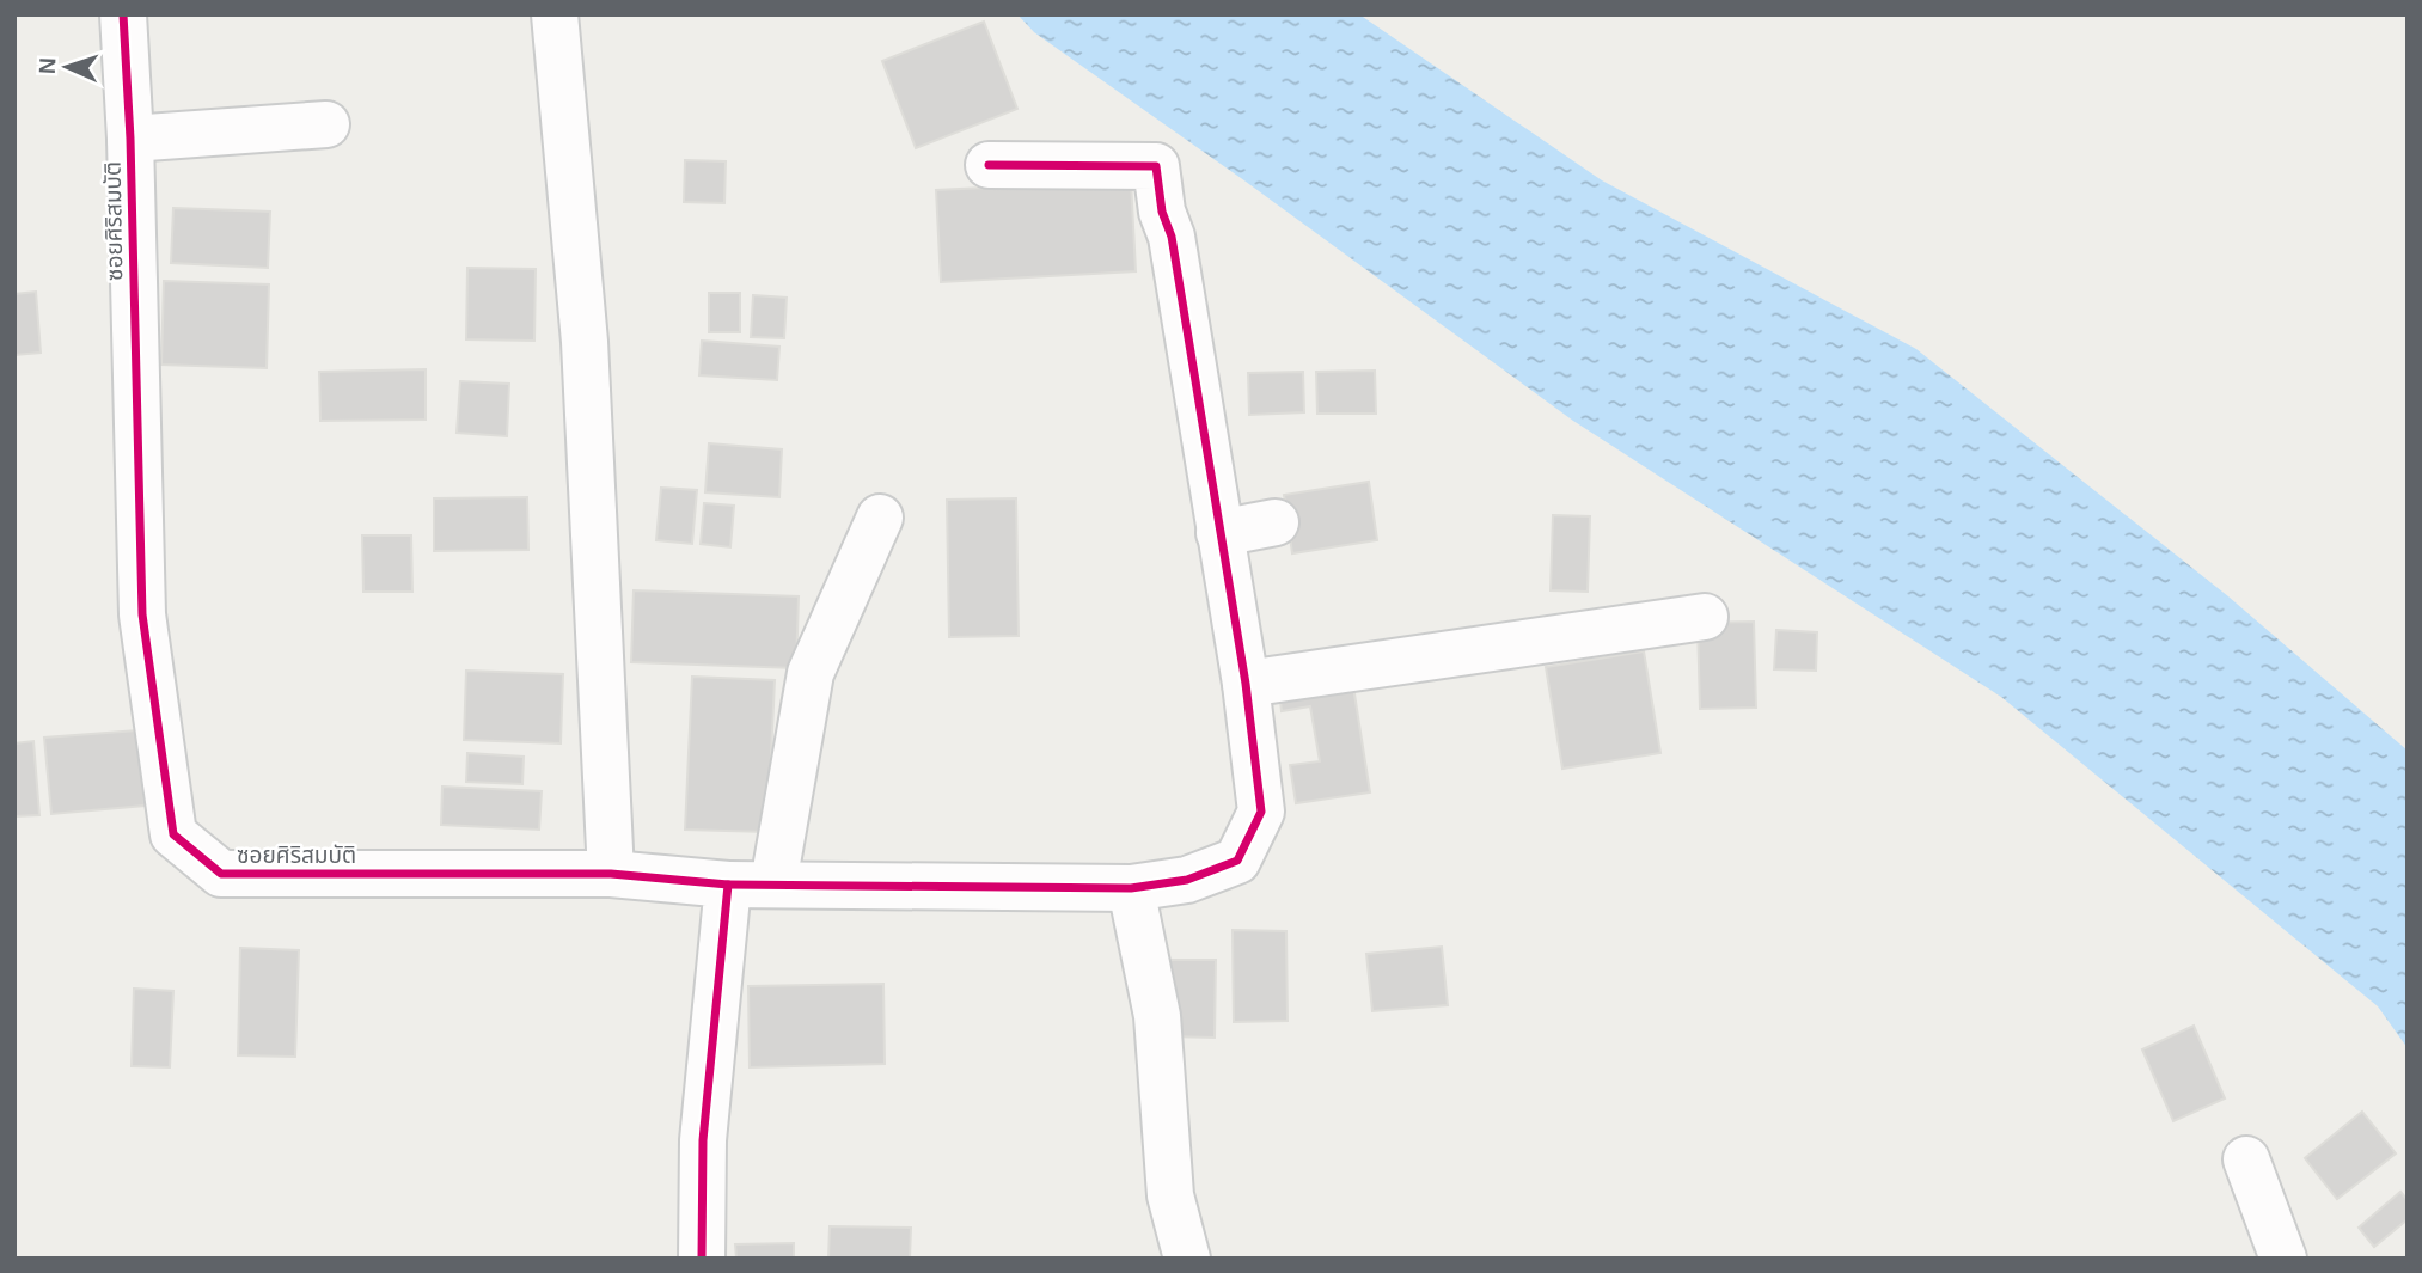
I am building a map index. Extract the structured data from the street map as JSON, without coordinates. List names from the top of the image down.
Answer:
{
  "streets": {
    "street": ["ซอยศิริสมบัติ"]
  },
  "north": "left"
}
